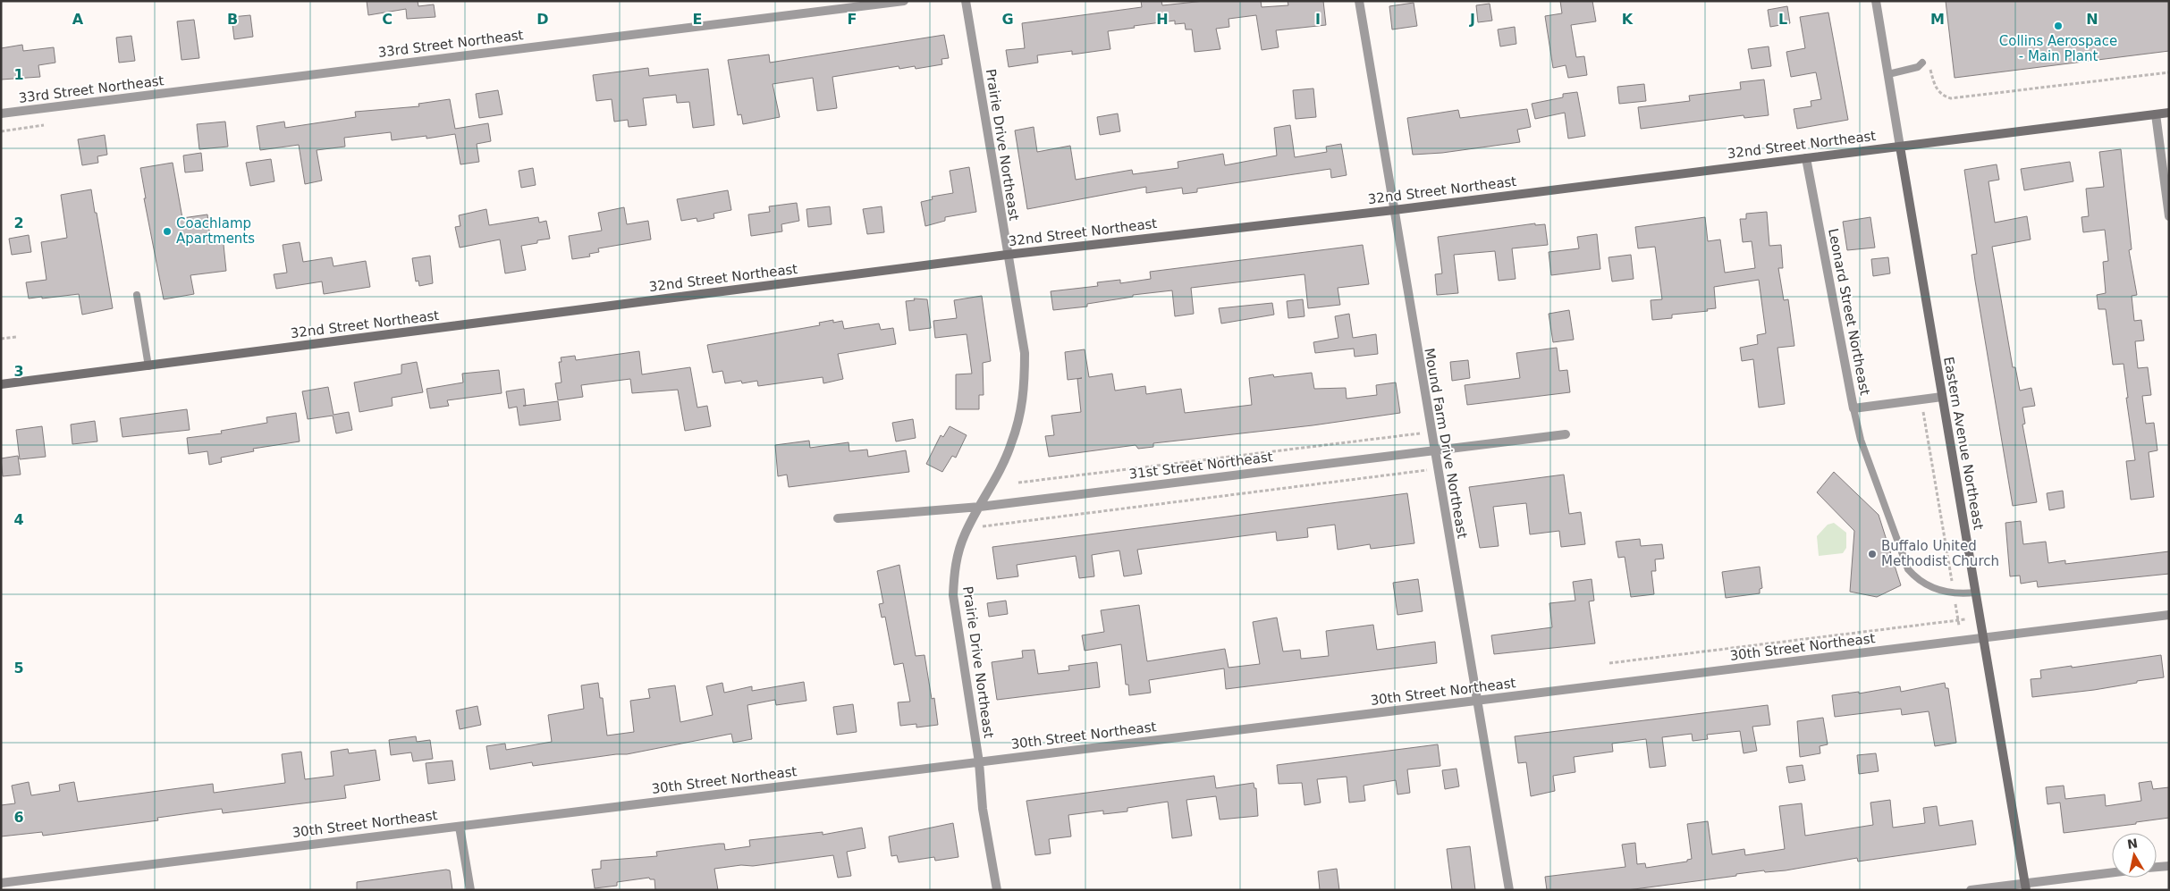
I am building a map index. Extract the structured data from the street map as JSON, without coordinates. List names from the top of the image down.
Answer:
{
  "streets": {
    "main road": ["32nd Street Northeast", "Eastern Avenue Northeast"],
    "street": [
      "33rd Street Northeast",
      "Prairie Drive Northeast",
      "Leonard Street Northeast",
      "Mound Farm Drive Northeast",
      "31st Street Northeast",
      "30th Street Northeast"
    ]
  },
  "crossings": [
    ["Prairie Drive Northeast", "32nd Street Northeast"],
    ["Prairie Drive Northeast", "31st Street Northeast"],
    ["Prairie Drive Northeast", "30th Street Northeast"],
    ["32nd Street Northeast", "Leonard Street Northeast"],
    ["32nd Street Northeast", "Mound Farm Drive Northeast"],
    ["32nd Street Northeast", "Eastern Avenue Northeast"],
    ["Leonard Street Northeast", "Eastern Avenue Northeast"],
    ["Mound Farm Drive Northeast", "31st Street Northeast"],
    ["Mound Farm Drive Northeast", "30th Street Northeast"],
    ["Eastern Avenue Northeast", "30th Street Northeast"]
  ],
  "places": ["Collins Aerospace - Main Plant", "Coachlamp Apartments", "Buffalo United Methodist Church"],
  "north": "top",
  "grid": {
    "columns": [
      "A",
      "B",
      "C",
      "D",
      "E",
      "F",
      "G",
      "H",
      "I",
      "J",
      "K",
      "L",
      "M",
      "N"
    ],
    "rows": [
      "1",
      "2",
      "3",
      "4",
      "5",
      "6"
    ]
  }
}
